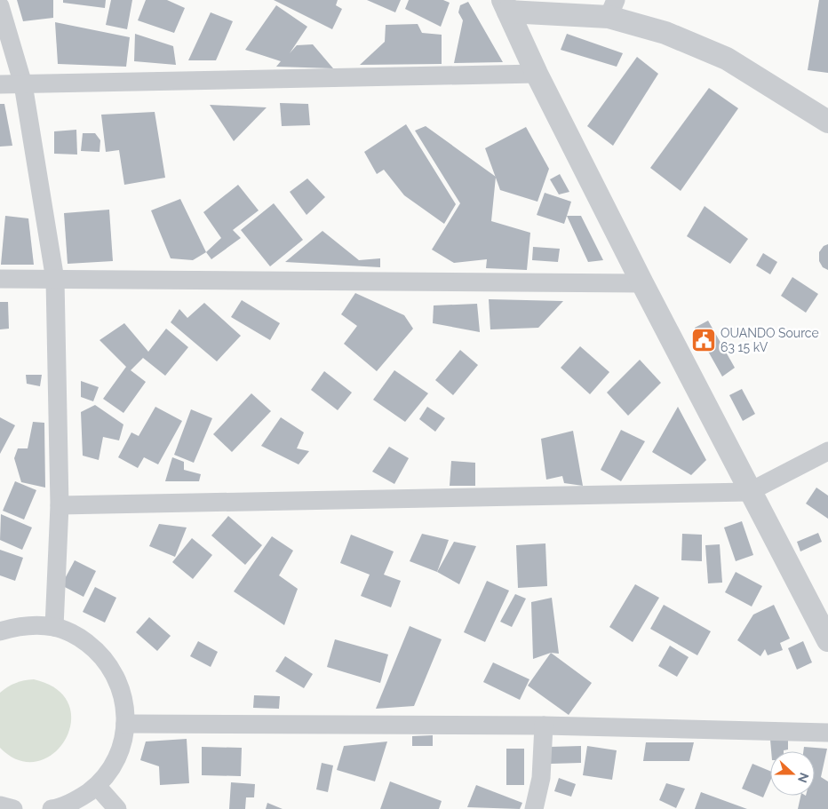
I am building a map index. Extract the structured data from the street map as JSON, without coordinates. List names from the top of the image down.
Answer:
{
  "places": {
    "public building": ["OUANDO Source 63 15 kV"]
  },
  "north": "right"
}
